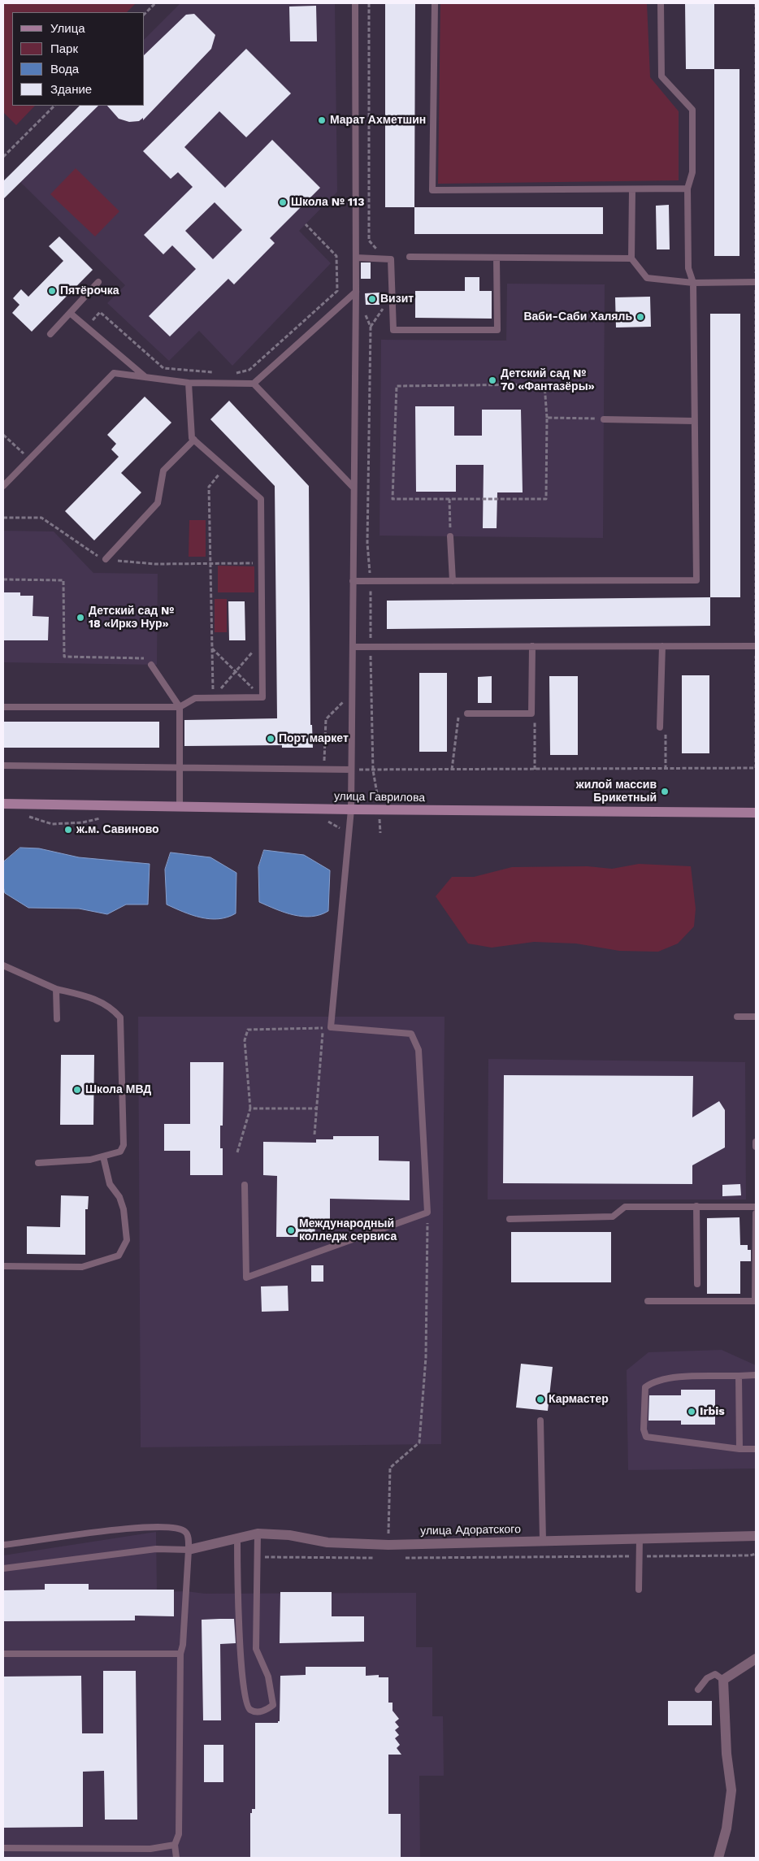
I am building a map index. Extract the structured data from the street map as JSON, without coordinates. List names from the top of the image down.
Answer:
{
  "streets": {
    "street": ["улица Гаврилова", "улица Адоратского"]
  },
  "places": [
    "Марат Ахметшин",
    "Школа № 113",
    "Пятёрочка",
    "Визит",
    "Ваби-Саби Халяль",
    "Детский сад № 70 «Фантазёры»",
    "Детский сад № 18 «Иркэ Нур»",
    "Порт маркет",
    "жилой массив Брикетный",
    "ж.м. Савиново",
    "Школа МВД",
    "Международный колледж сервиса",
    "Кармастер",
    "Irbis"
  ],
  "legend": [
    "Улица",
    "Парк",
    "Вода",
    "Здание"
  ]
}
